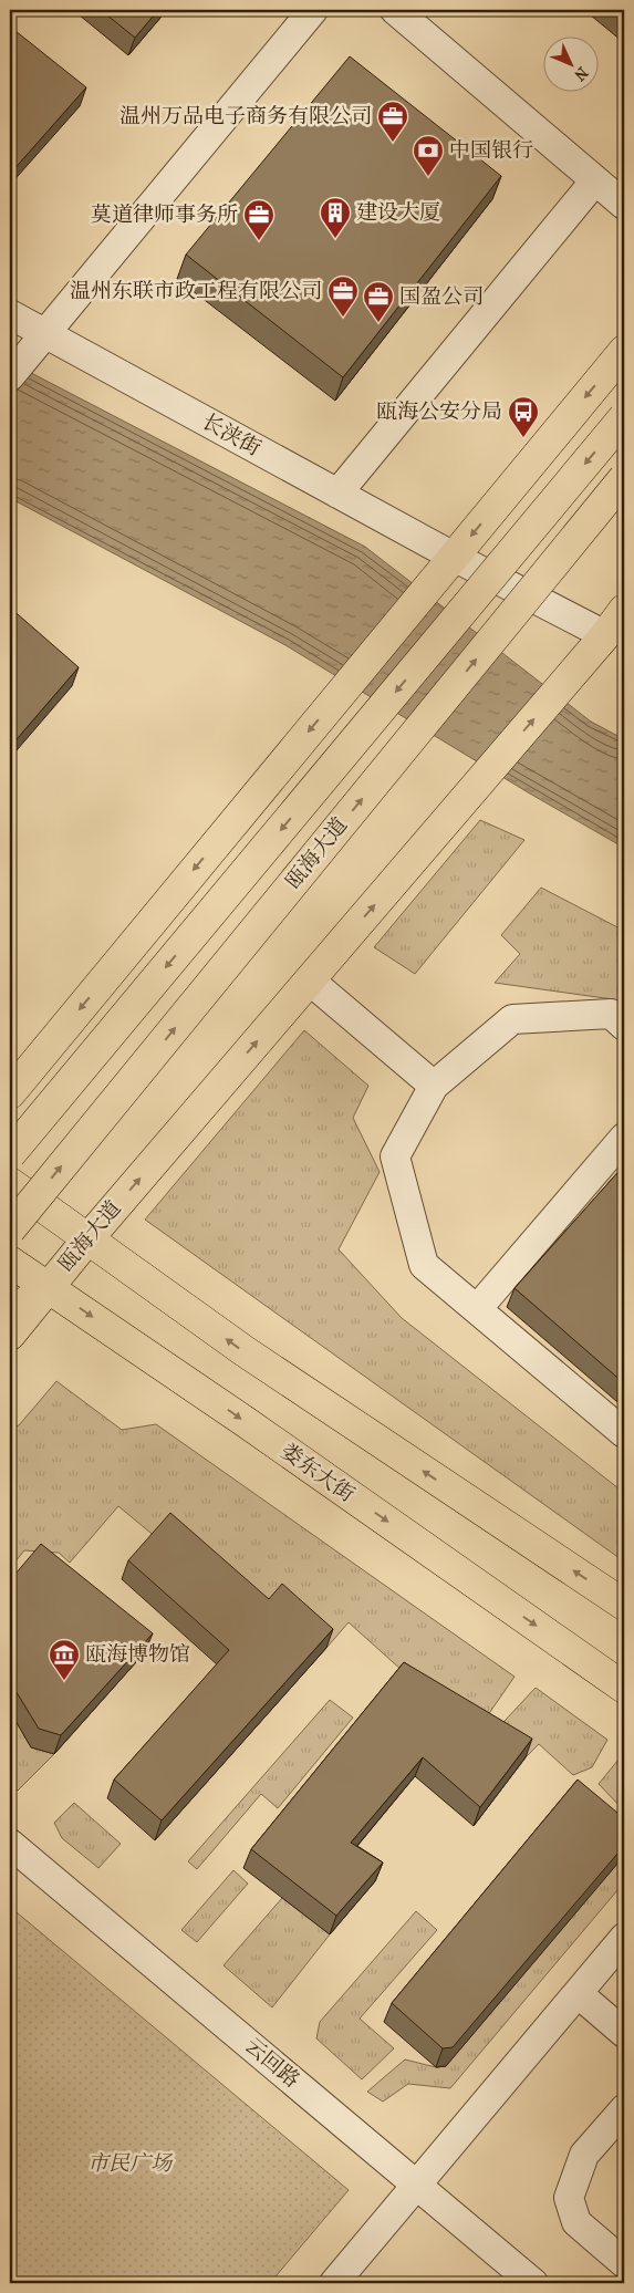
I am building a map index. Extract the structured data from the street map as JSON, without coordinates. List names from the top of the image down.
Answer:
{
  "streets": {
    "main road": ["瓯海大道", "娄东大街"],
    "street": ["长浃街", "云回路"]
  },
  "crossings": [
    ["长浃街", "瓯海大道"],
    ["瓯海大道", "娄东大街"]
  ],
  "parks": ["市民广场"],
  "places": {
    "office": [
      "温州万品电子商务有限公司",
      "莫道律师事务所",
      "温州东联市政工程有限公司",
      "国盈公司"
    ],
    "bank": ["中国银行"],
    "building": ["建设大厦"],
    "bus stop": ["瓯海公安分局"],
    "museum": ["瓯海博物馆"]
  },
  "north": "bottom right"
}
